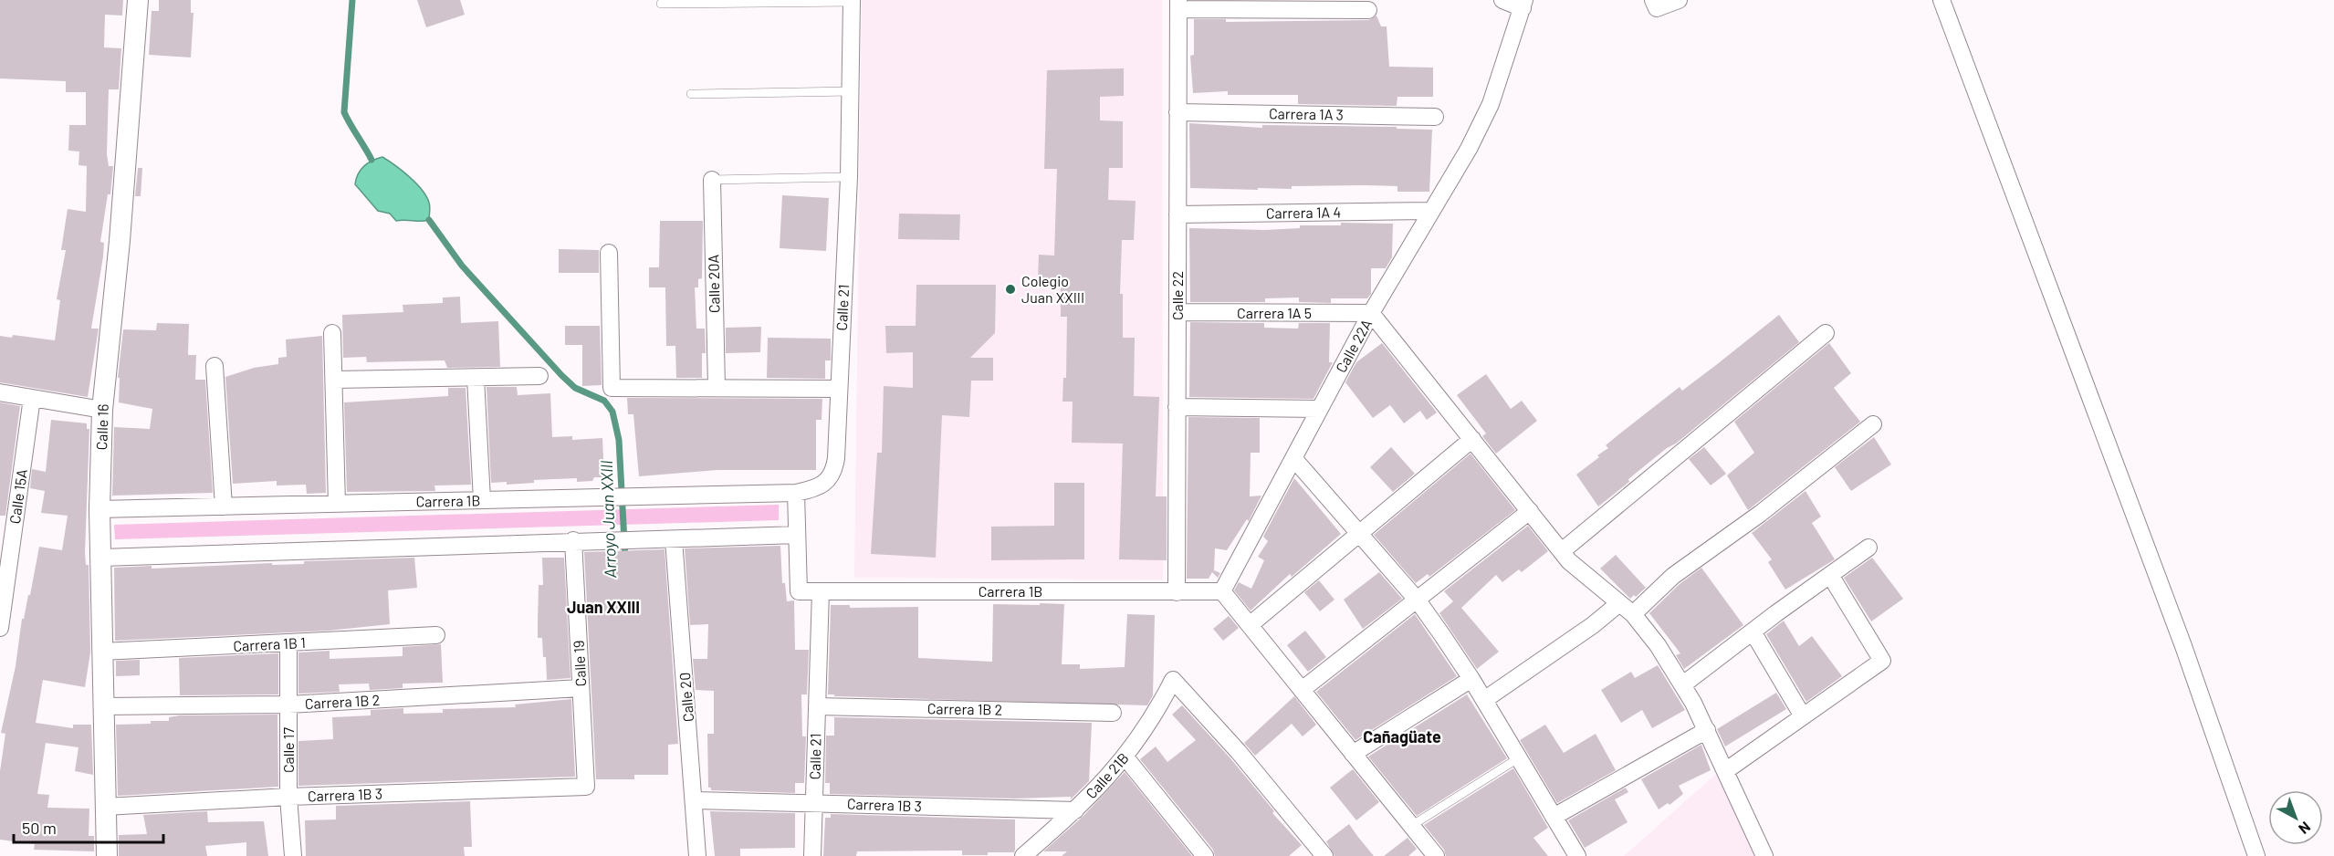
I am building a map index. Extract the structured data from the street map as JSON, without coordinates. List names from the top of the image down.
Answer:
{
  "streets": {
    "street": [
      "Carrera 1A 3",
      "Carrera 1A 4",
      "Calle 20A",
      "Calle 22",
      "Calle 21",
      "Carrera 1A 5",
      "Calle 22A",
      "Calle 16",
      "Calle 15A",
      "Carrera 1B",
      "Carrera 1B 1",
      "Calle 19",
      "Calle 20",
      "Carrera 1B 2",
      "Calle 17",
      "Calle 21B",
      "Carrera 1B 3"
    ]
  },
  "crossings": [
    ["Carrera 1A 3", "Calle 22"],
    ["Carrera 1A 4", "Calle 22"],
    ["Carrera 1A 4", "Calle 22A"],
    ["Calle 22", "Carrera 1A 5"],
    ["Calle 22", "Carrera 1B"],
    ["Calle 21", "Carrera 1B"],
    ["Calle 21", "Carrera 1B 2"],
    ["Calle 21", "Carrera 1B 3"],
    ["Carrera 1A 5", "Calle 22A"],
    ["Calle 22A", "Carrera 1B"],
    ["Calle 16", "Carrera 1B"],
    ["Calle 16", "Carrera 1B 1"],
    ["Calle 16", "Carrera 1B 2"],
    ["Calle 16", "Carrera 1B 3"],
    ["Carrera 1B 1", "Calle 17"],
    ["Calle 19", "Carrera 1B 2"],
    ["Calle 19", "Carrera 1B 3"],
    ["Calle 20", "Carrera 1B 3"],
    ["Carrera 1B 2", "Calle 17"],
    ["Calle 17", "Carrera 1B 3"],
    ["Calle 21B", "Carrera 1B 3"]
  ],
  "districts": ["Juan XXIII", "Cañagüate"],
  "water": ["Arroyo Juan XXIII"],
  "places": ["Colegio Juan XXIII"],
  "scale_bar": "50 m",
  "north": "bottom right"
}
